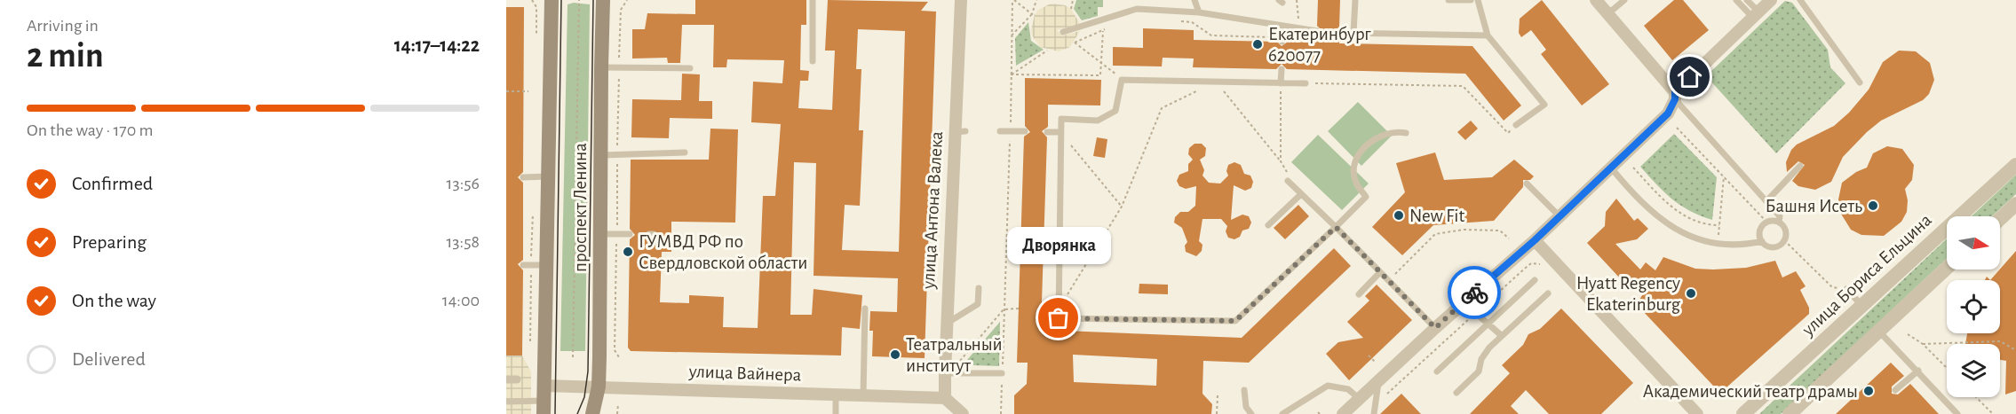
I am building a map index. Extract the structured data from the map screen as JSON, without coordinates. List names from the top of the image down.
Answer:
{
  "streets": {
    "main road": ["проспект Ленина"],
    "street": ["улица Антона Валека", "улица Бориса Ельцина", "улица Вайнера"]
  },
  "crossings": [
    ["проспект Ленина", "улица Вайнера"],
    ["улица Антона Валека", "улица Вайнера"]
  ],
  "places": [
    "Екатеринбург 620077",
    "Башня Исеть",
    "New Fit",
    "ГУМВД РФ по Свердловской области",
    "Hyatt Regency Ekaterinburg",
    "Дворянка",
    "Театральный институт",
    "Академический театр драмы"
  ],
  "north": "right",
  "page": {
    "heading": ["2 min", "Arriving in", "14:17–14:22"],
    "bar": "On the way · 170 m",
    "list": [
      ["Confirmed", "13:56"],
      ["Preparing", "13:58"],
      ["On the way", "14:00"],
      "Delivered"
    ],
    "bubble": "Дворянка"
  }
}
